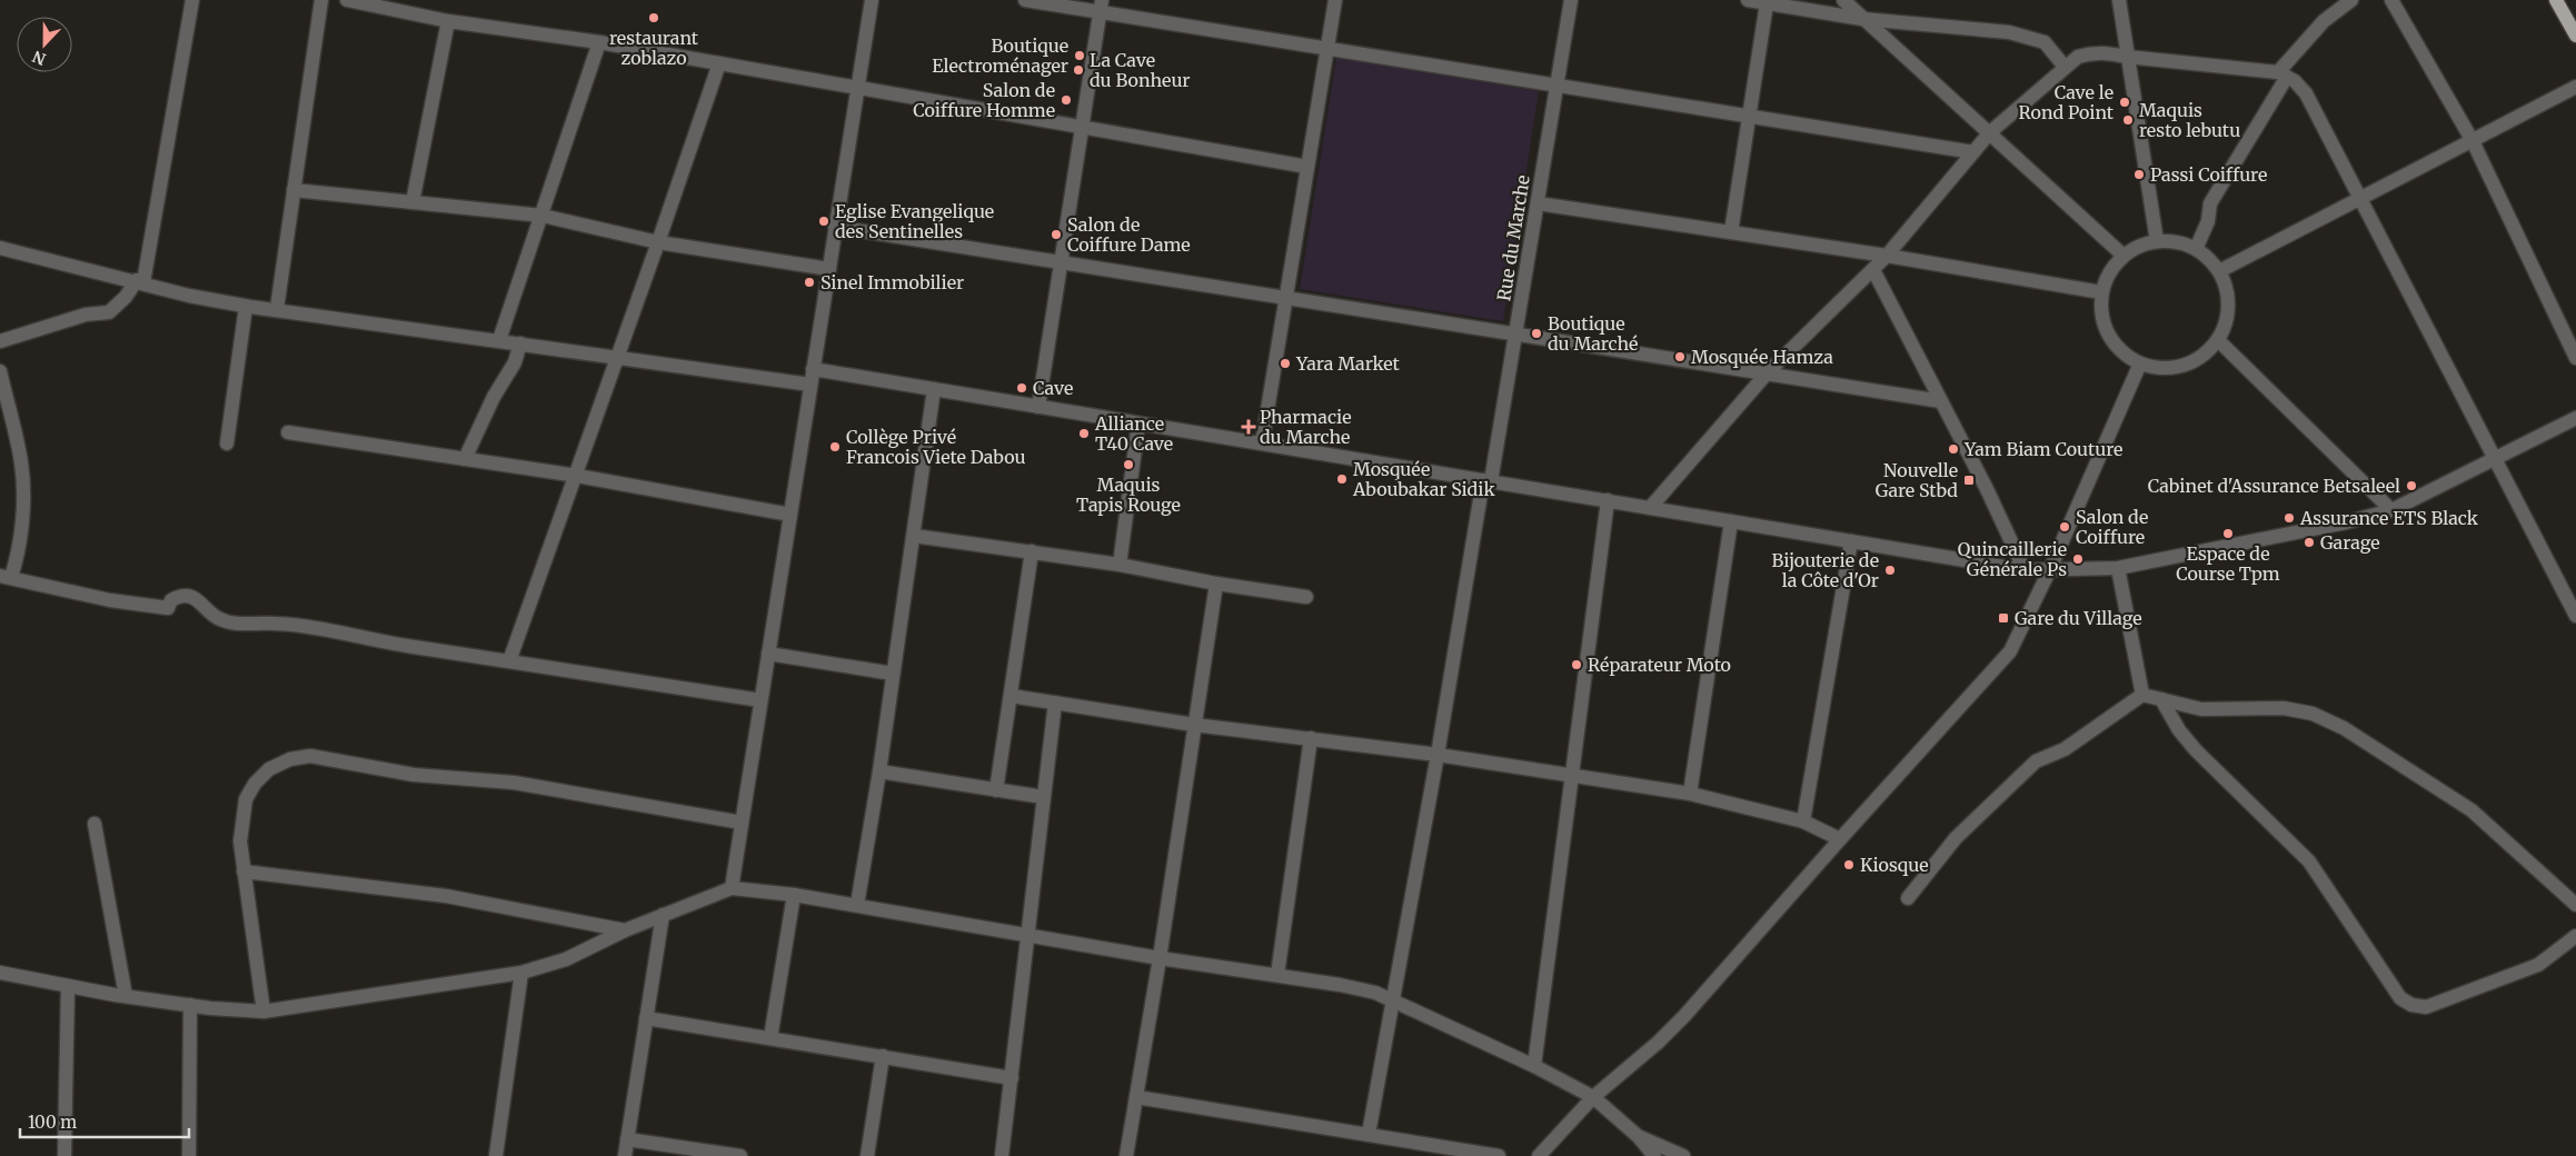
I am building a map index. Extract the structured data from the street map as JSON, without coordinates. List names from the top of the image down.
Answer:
{
  "streets": {
    "street": ["Rue du Marche"]
  },
  "places": {
    "other": [
      "restaurant zoblazo",
      "Boutique Electroménager",
      "La Cave du Bonheur",
      "Salon de Coiffure Homme",
      "Cave le Rond Point",
      "Maquis resto lebutu",
      "Passi Coiffure",
      "Eglise Evangelique des Sentinelles",
      "Salon de Coiffure Dame",
      "Sinel Immobilier",
      "Boutique du Marché",
      "Mosquée Hamza",
      "Yara Market",
      "Cave",
      "Alliance T40 Cave",
      "Collège Privé Francois Viete Dabou",
      "Yam Biam Couture",
      "Maquis Tapis Rouge",
      "Mosquée Aboubakar Sidik",
      "Cabinet d'Assurance Betsaleel",
      "Assurance ETS Black",
      "Salon de Coiffure",
      "Espace de Course Tpm",
      "Garage",
      "Quincaillerie Générale Ps",
      "Bijouterie de la Côte d'Or",
      "Réparateur Moto",
      "Kiosque"
    ],
    "health": ["Pharmacie du Marche"],
    "transit": ["Nouvelle Gare Stbd", "Gare du Village"]
  },
  "scale_bar": "100 m",
  "north": "bottom"
}
